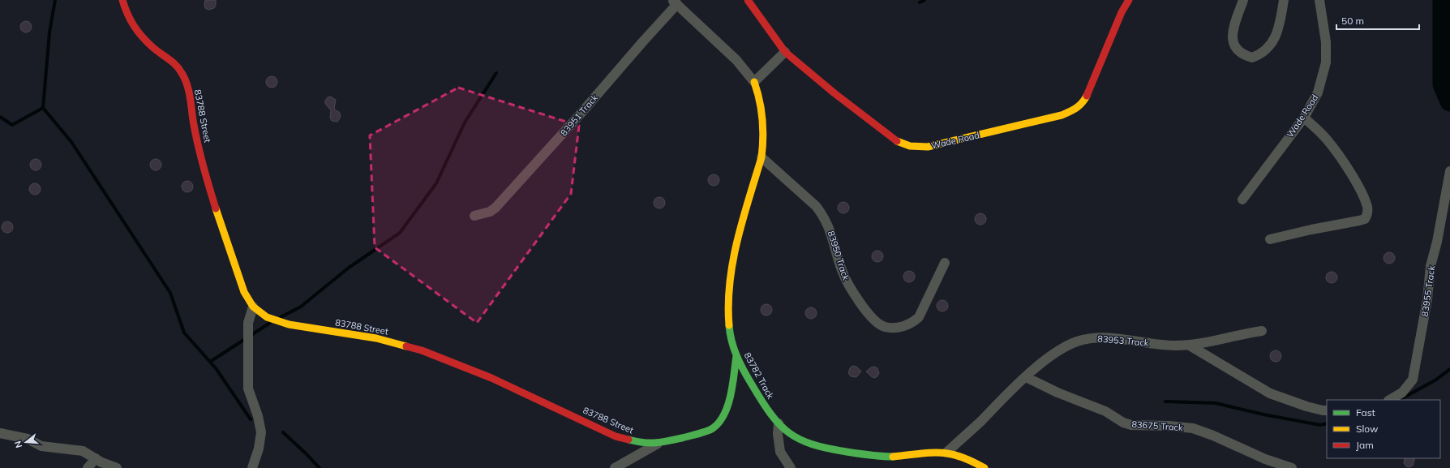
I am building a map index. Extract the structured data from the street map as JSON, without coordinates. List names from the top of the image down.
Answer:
{
  "streets": {
    "street": [
      "83951 Track",
      "83788 Street",
      "Wade Road",
      "83950 Track",
      "83955 Track",
      "83953 Track",
      "83782 Track",
      "83675 Track"
    ]
  },
  "crossings": [
    ["83788 Street", "83782 Track"],
    ["83950 Track", "83782 Track"],
    ["83953 Track", "83782 Track"],
    ["83953 Track", "83675 Track"]
  ],
  "legend": ["Fast", "Slow", "Jam"],
  "scale_bar": "50 m",
  "north": "left"
}
